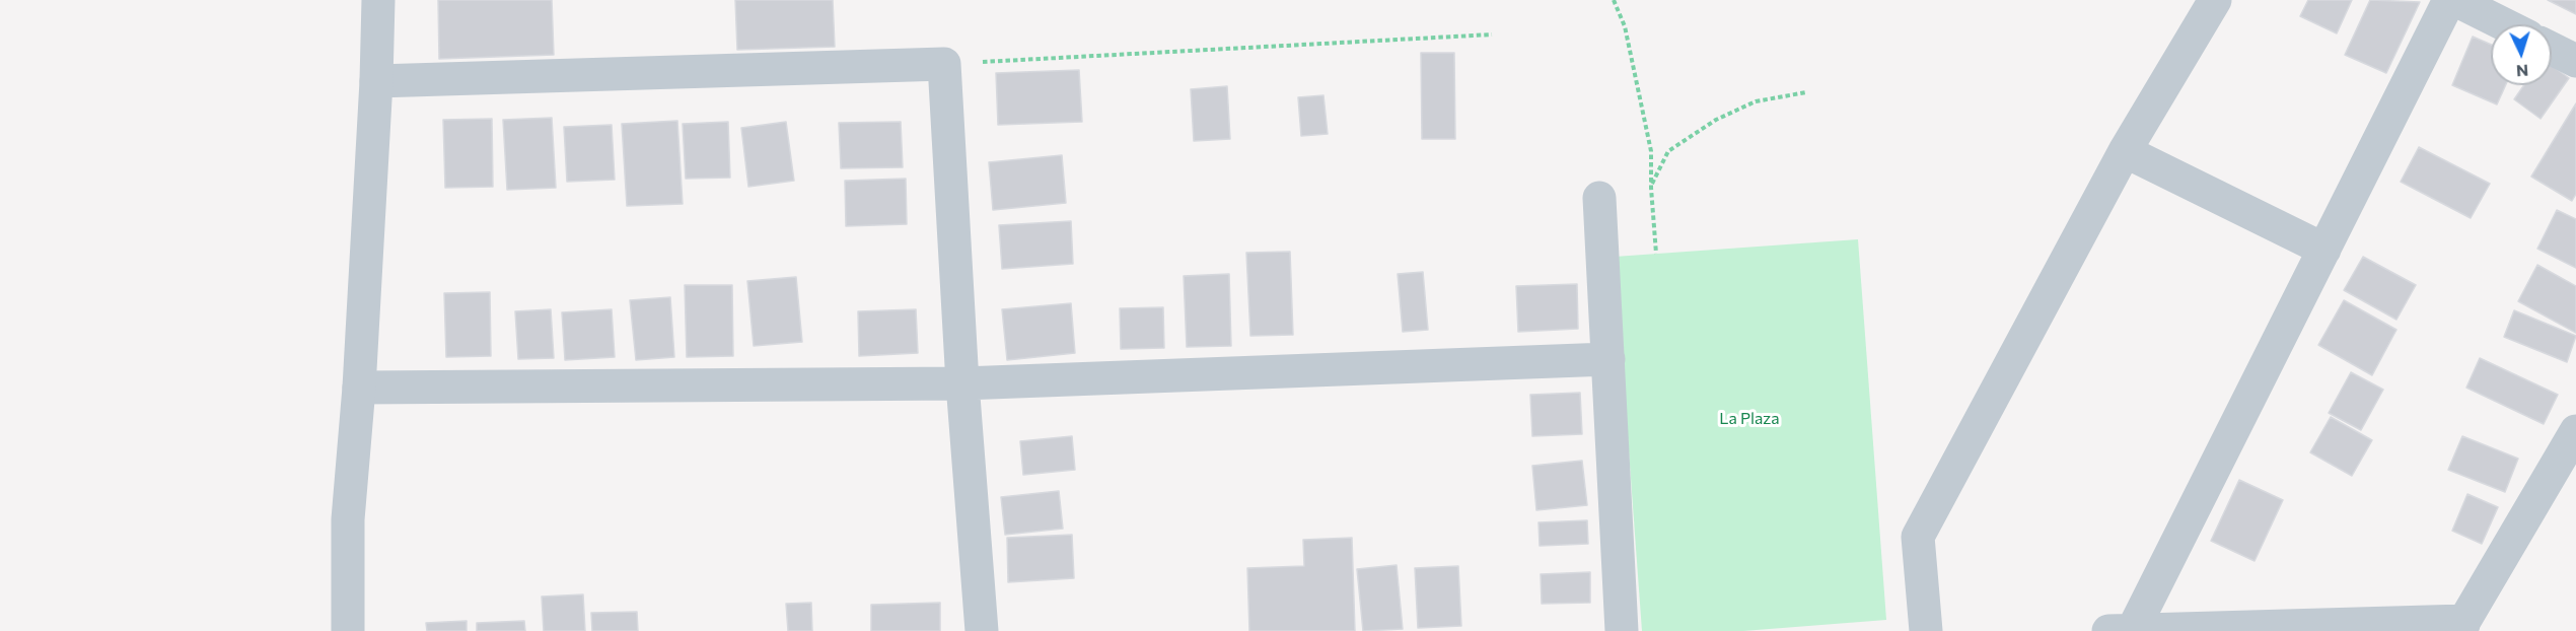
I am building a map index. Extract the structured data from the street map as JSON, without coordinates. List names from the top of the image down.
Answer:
{
  "parks": ["La Plaza"],
  "north": "bottom"
}
